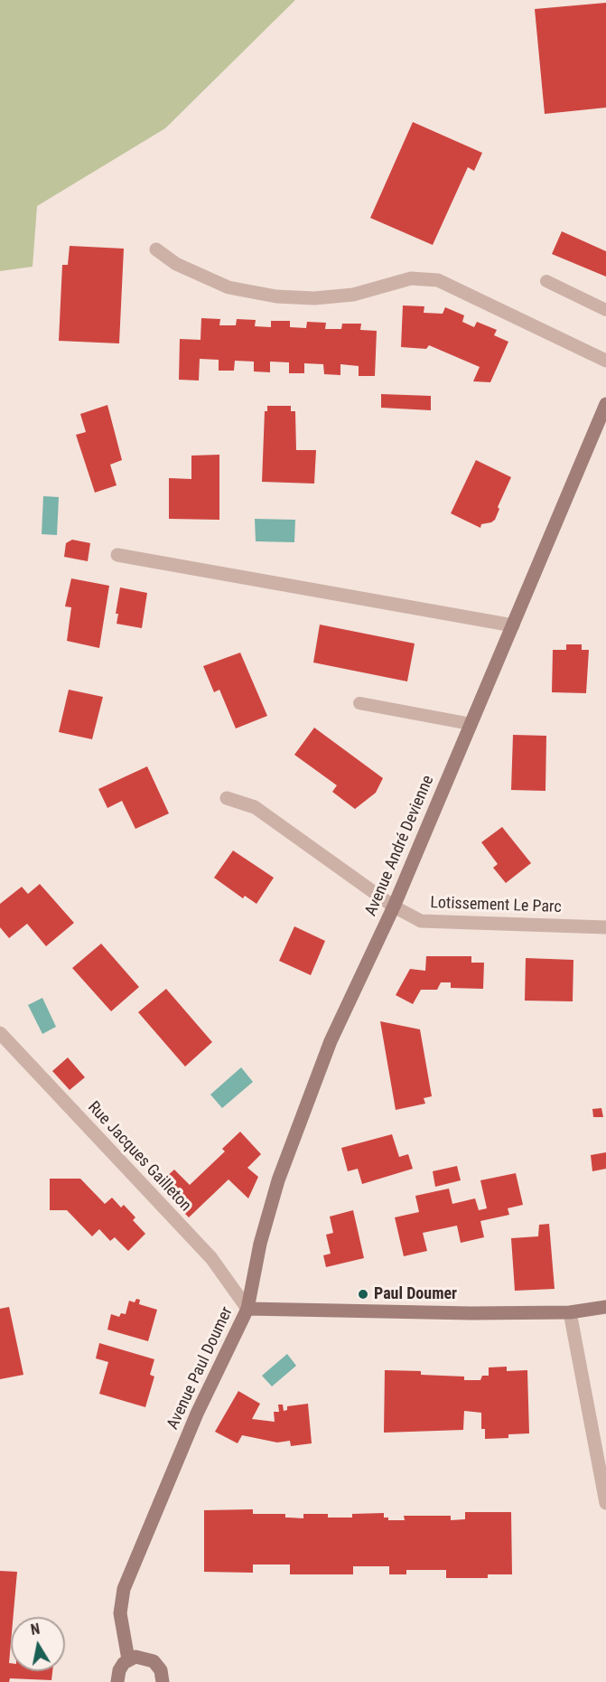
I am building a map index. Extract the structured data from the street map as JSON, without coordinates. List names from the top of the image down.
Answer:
{
  "streets": {
    "street": [
      "Avenue André Devienne",
      "Lotissement Le Parc",
      "Rue Jacques Gailleton",
      "Avenue Paul Doumer"
    ]
  },
  "crossings": [
    ["Avenue André Devienne", "Lotissement Le Parc"],
    ["Avenue André Devienne", "Rue Jacques Gailleton"],
    ["Avenue André Devienne", "Avenue Paul Doumer"],
    ["Rue Jacques Gailleton", "Avenue Paul Doumer"]
  ],
  "places": ["Paul Doumer"],
  "north": "top"
}
